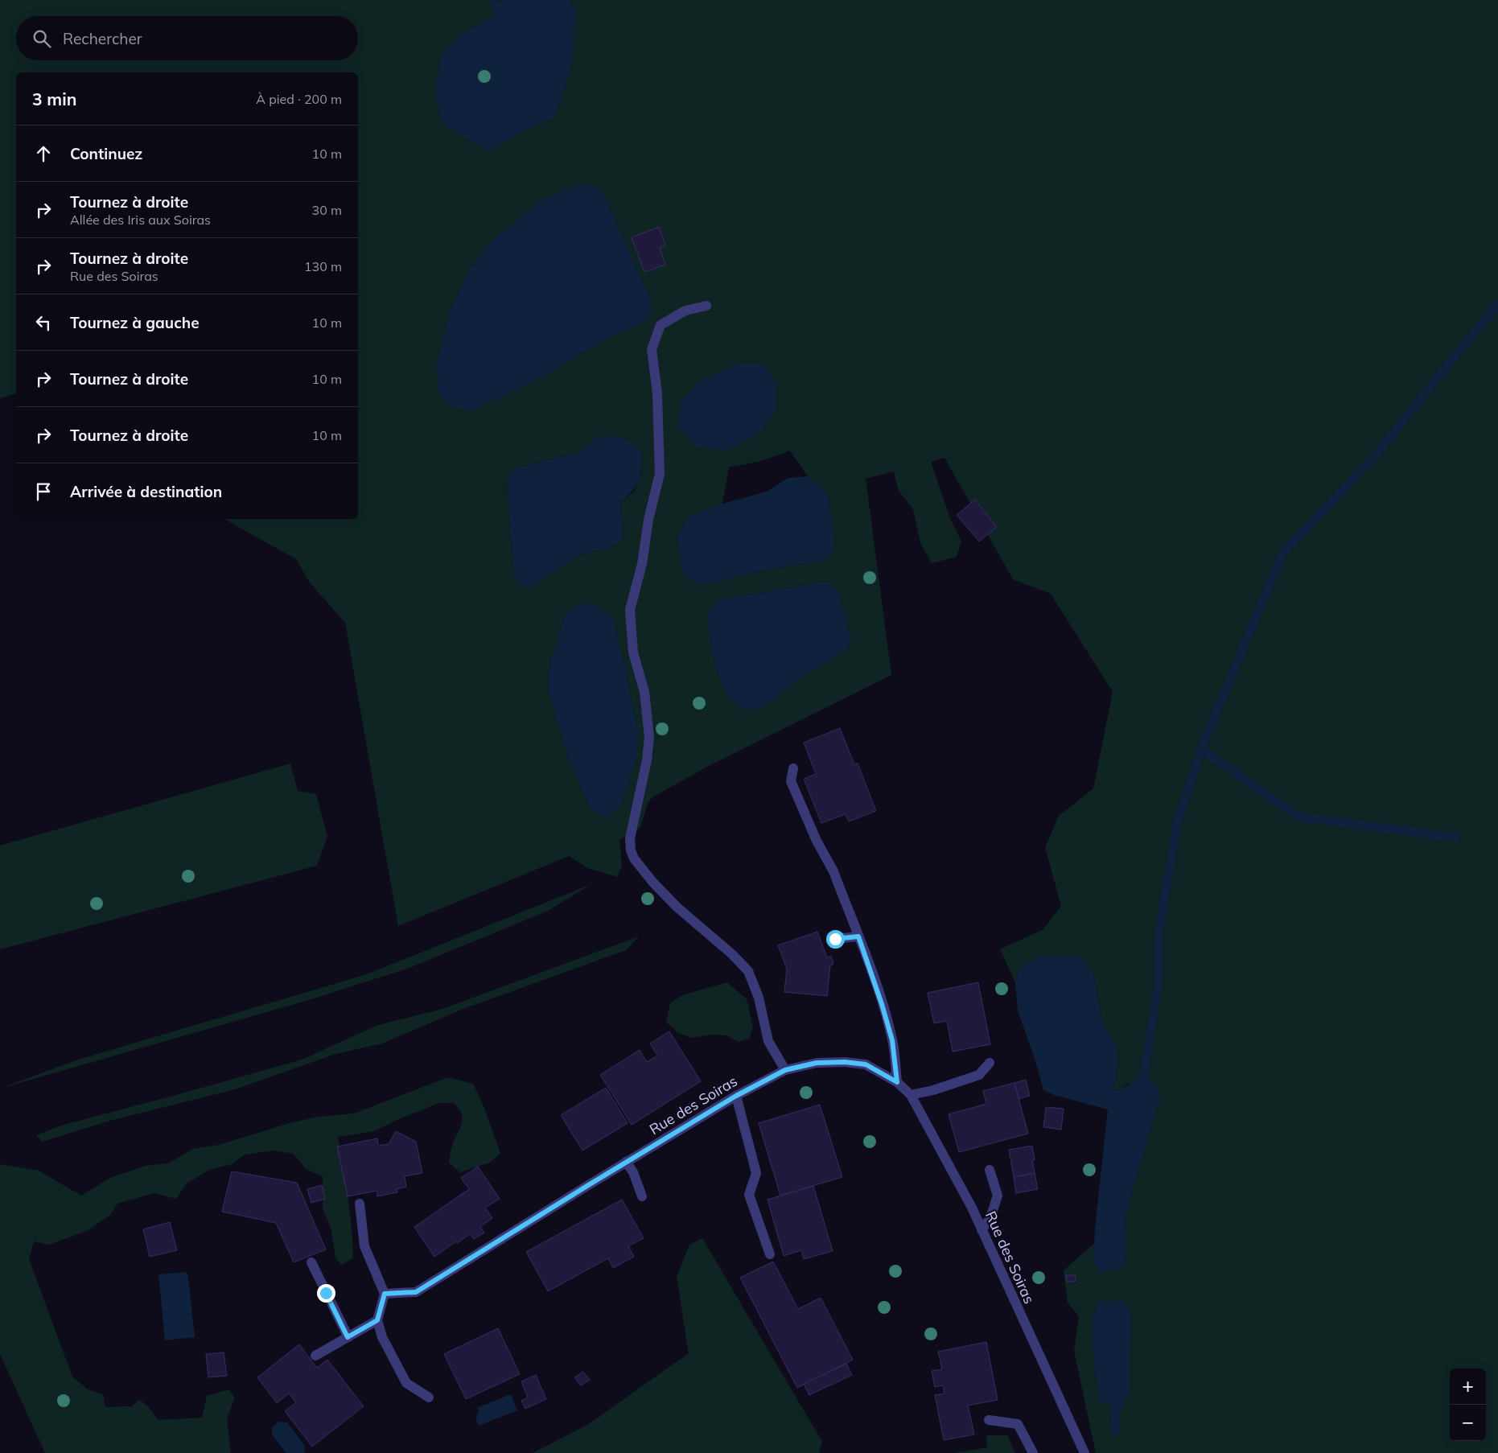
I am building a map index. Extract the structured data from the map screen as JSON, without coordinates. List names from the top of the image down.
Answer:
{
  "streets": {
    "street": ["Rue des Soiras"]
  },
  "page": {
    "search": "Rechercher",
    "heading": ["3 min", "À pied · 200 m"],
    "list": [
      ["Continuez", "10 m"],
      ["Tournez à droite", "Allée des Iris aux Soiras", "30 m"],
      ["Tournez à droite", "Rue des Soiras", "130 m"],
      ["Tournez à gauche", "10 m"],
      ["Tournez à droite", "10 m"],
      ["Tournez à droite", "10 m"],
      "Arrivée à destination"
    ],
    "map_buttons": ["+", "−"]
  }
}
